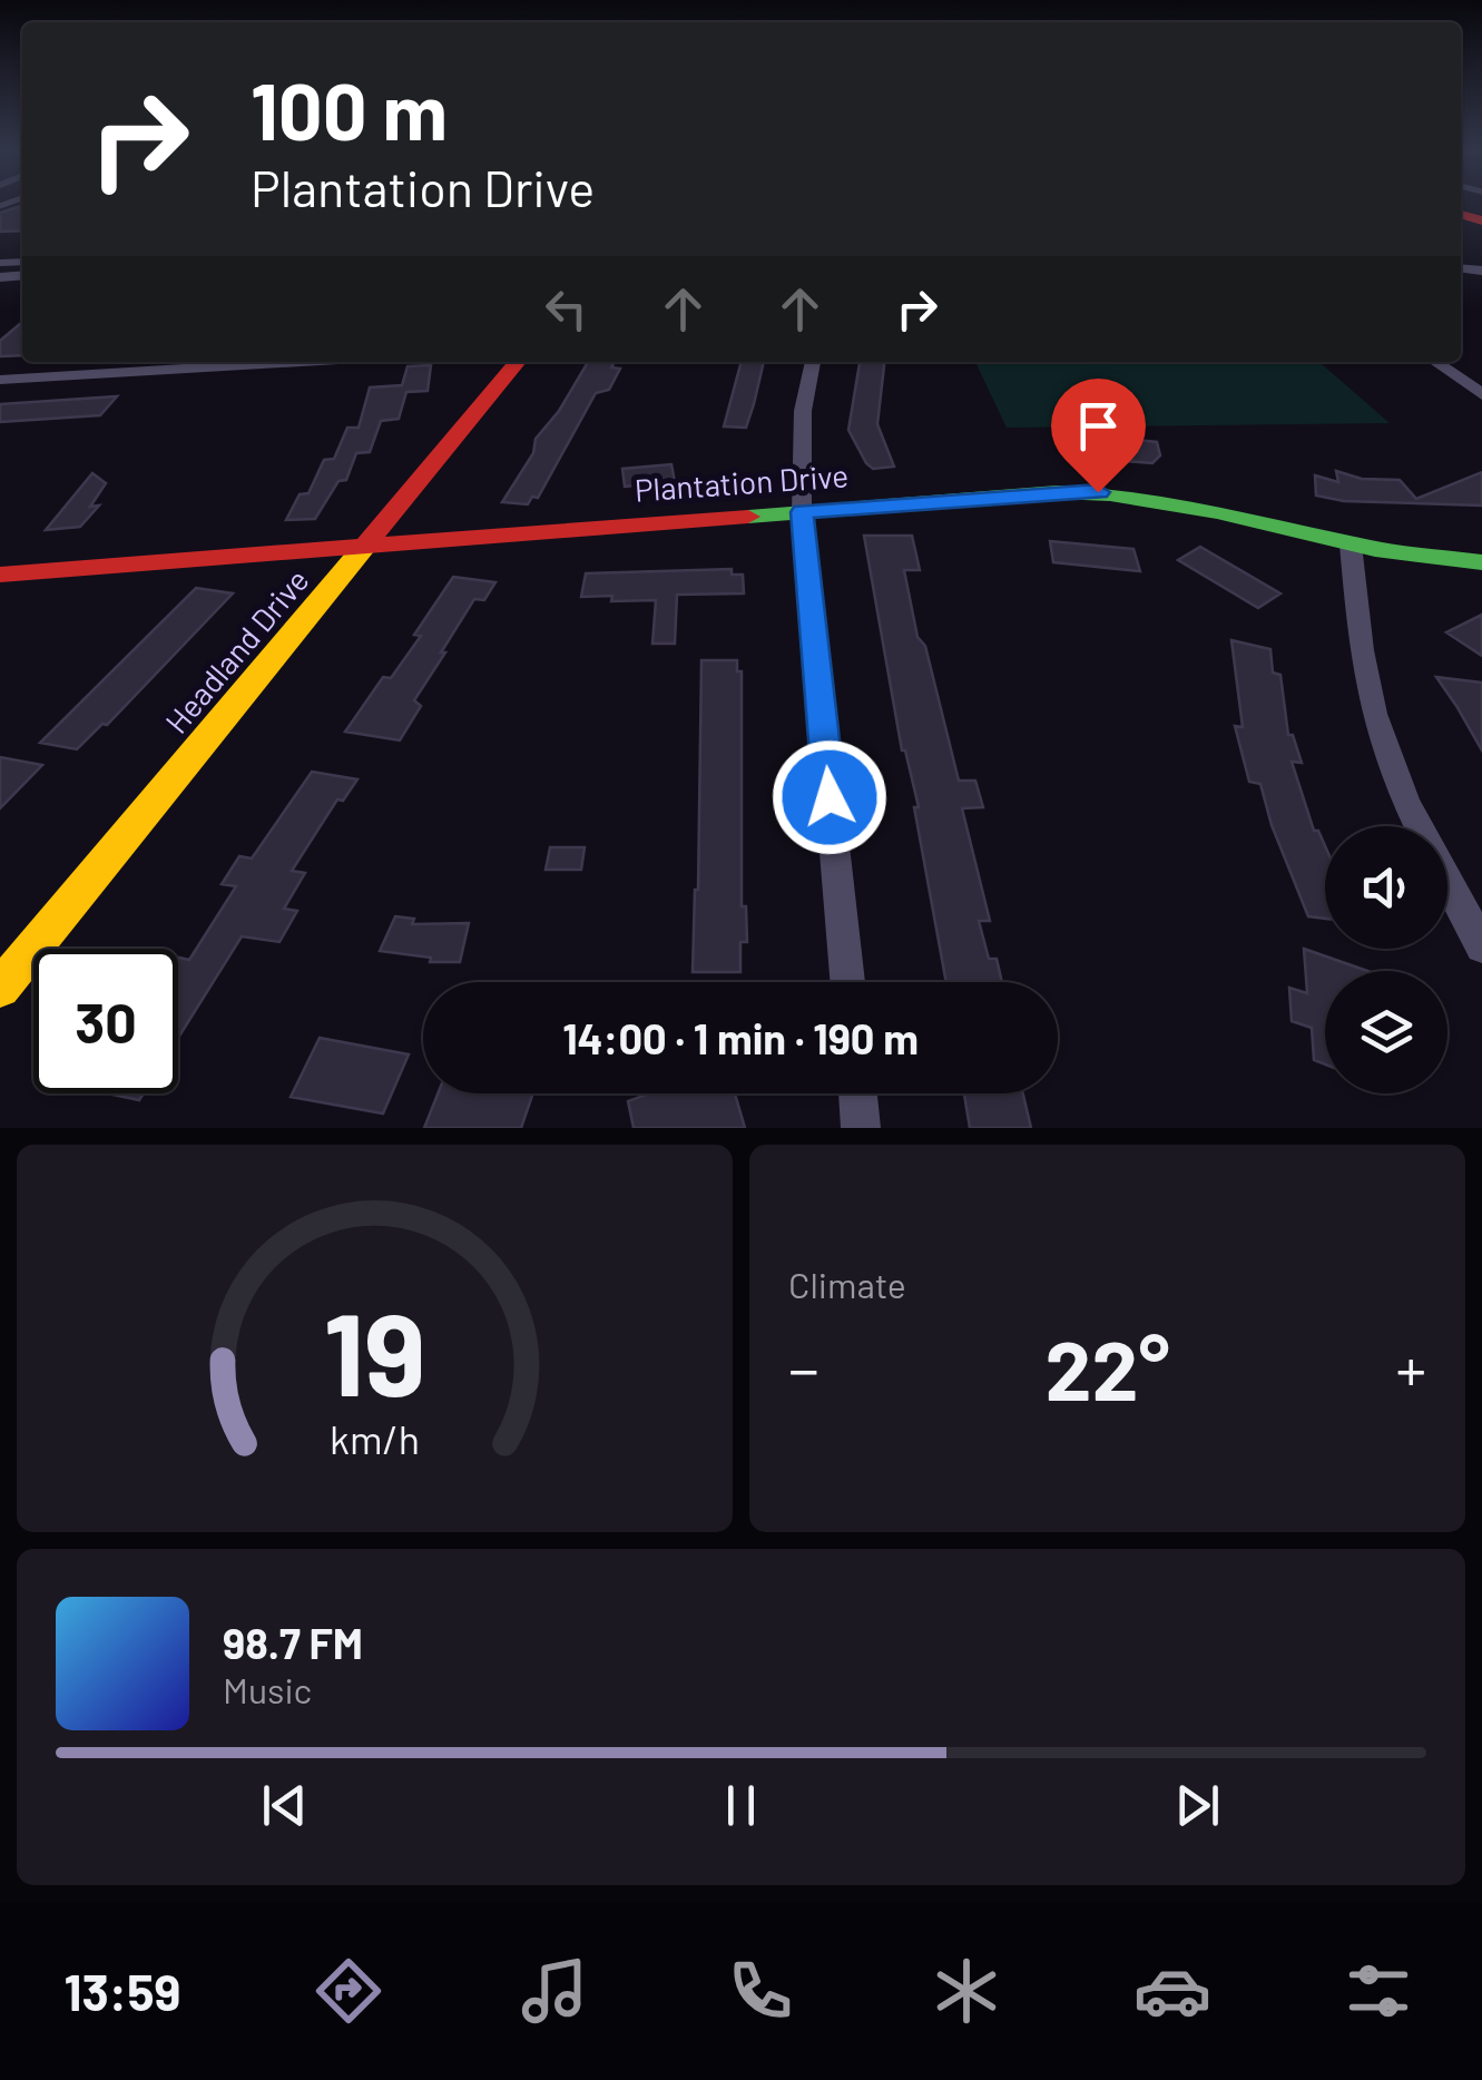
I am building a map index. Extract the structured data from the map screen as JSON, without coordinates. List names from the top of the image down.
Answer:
{
  "streets": {
    "street": ["Plantation Drive", "Headland Drive"]
  },
  "crossings": [
    ["Plantation Drive", "Headland Drive"]
  ],
  "page": {
    "turn": ["100 m", "Plantation Drive"],
    "limit": "30",
    "trip": "14:00 · 1 min · 190 m",
    "tile": "Climate",
    "heat": ["−", "22°", "+"],
    "song": ["98.7 FM", "Music"],
    "tabs": "13:59",
    "gauge": ["19", "km/h"]
  }
}
